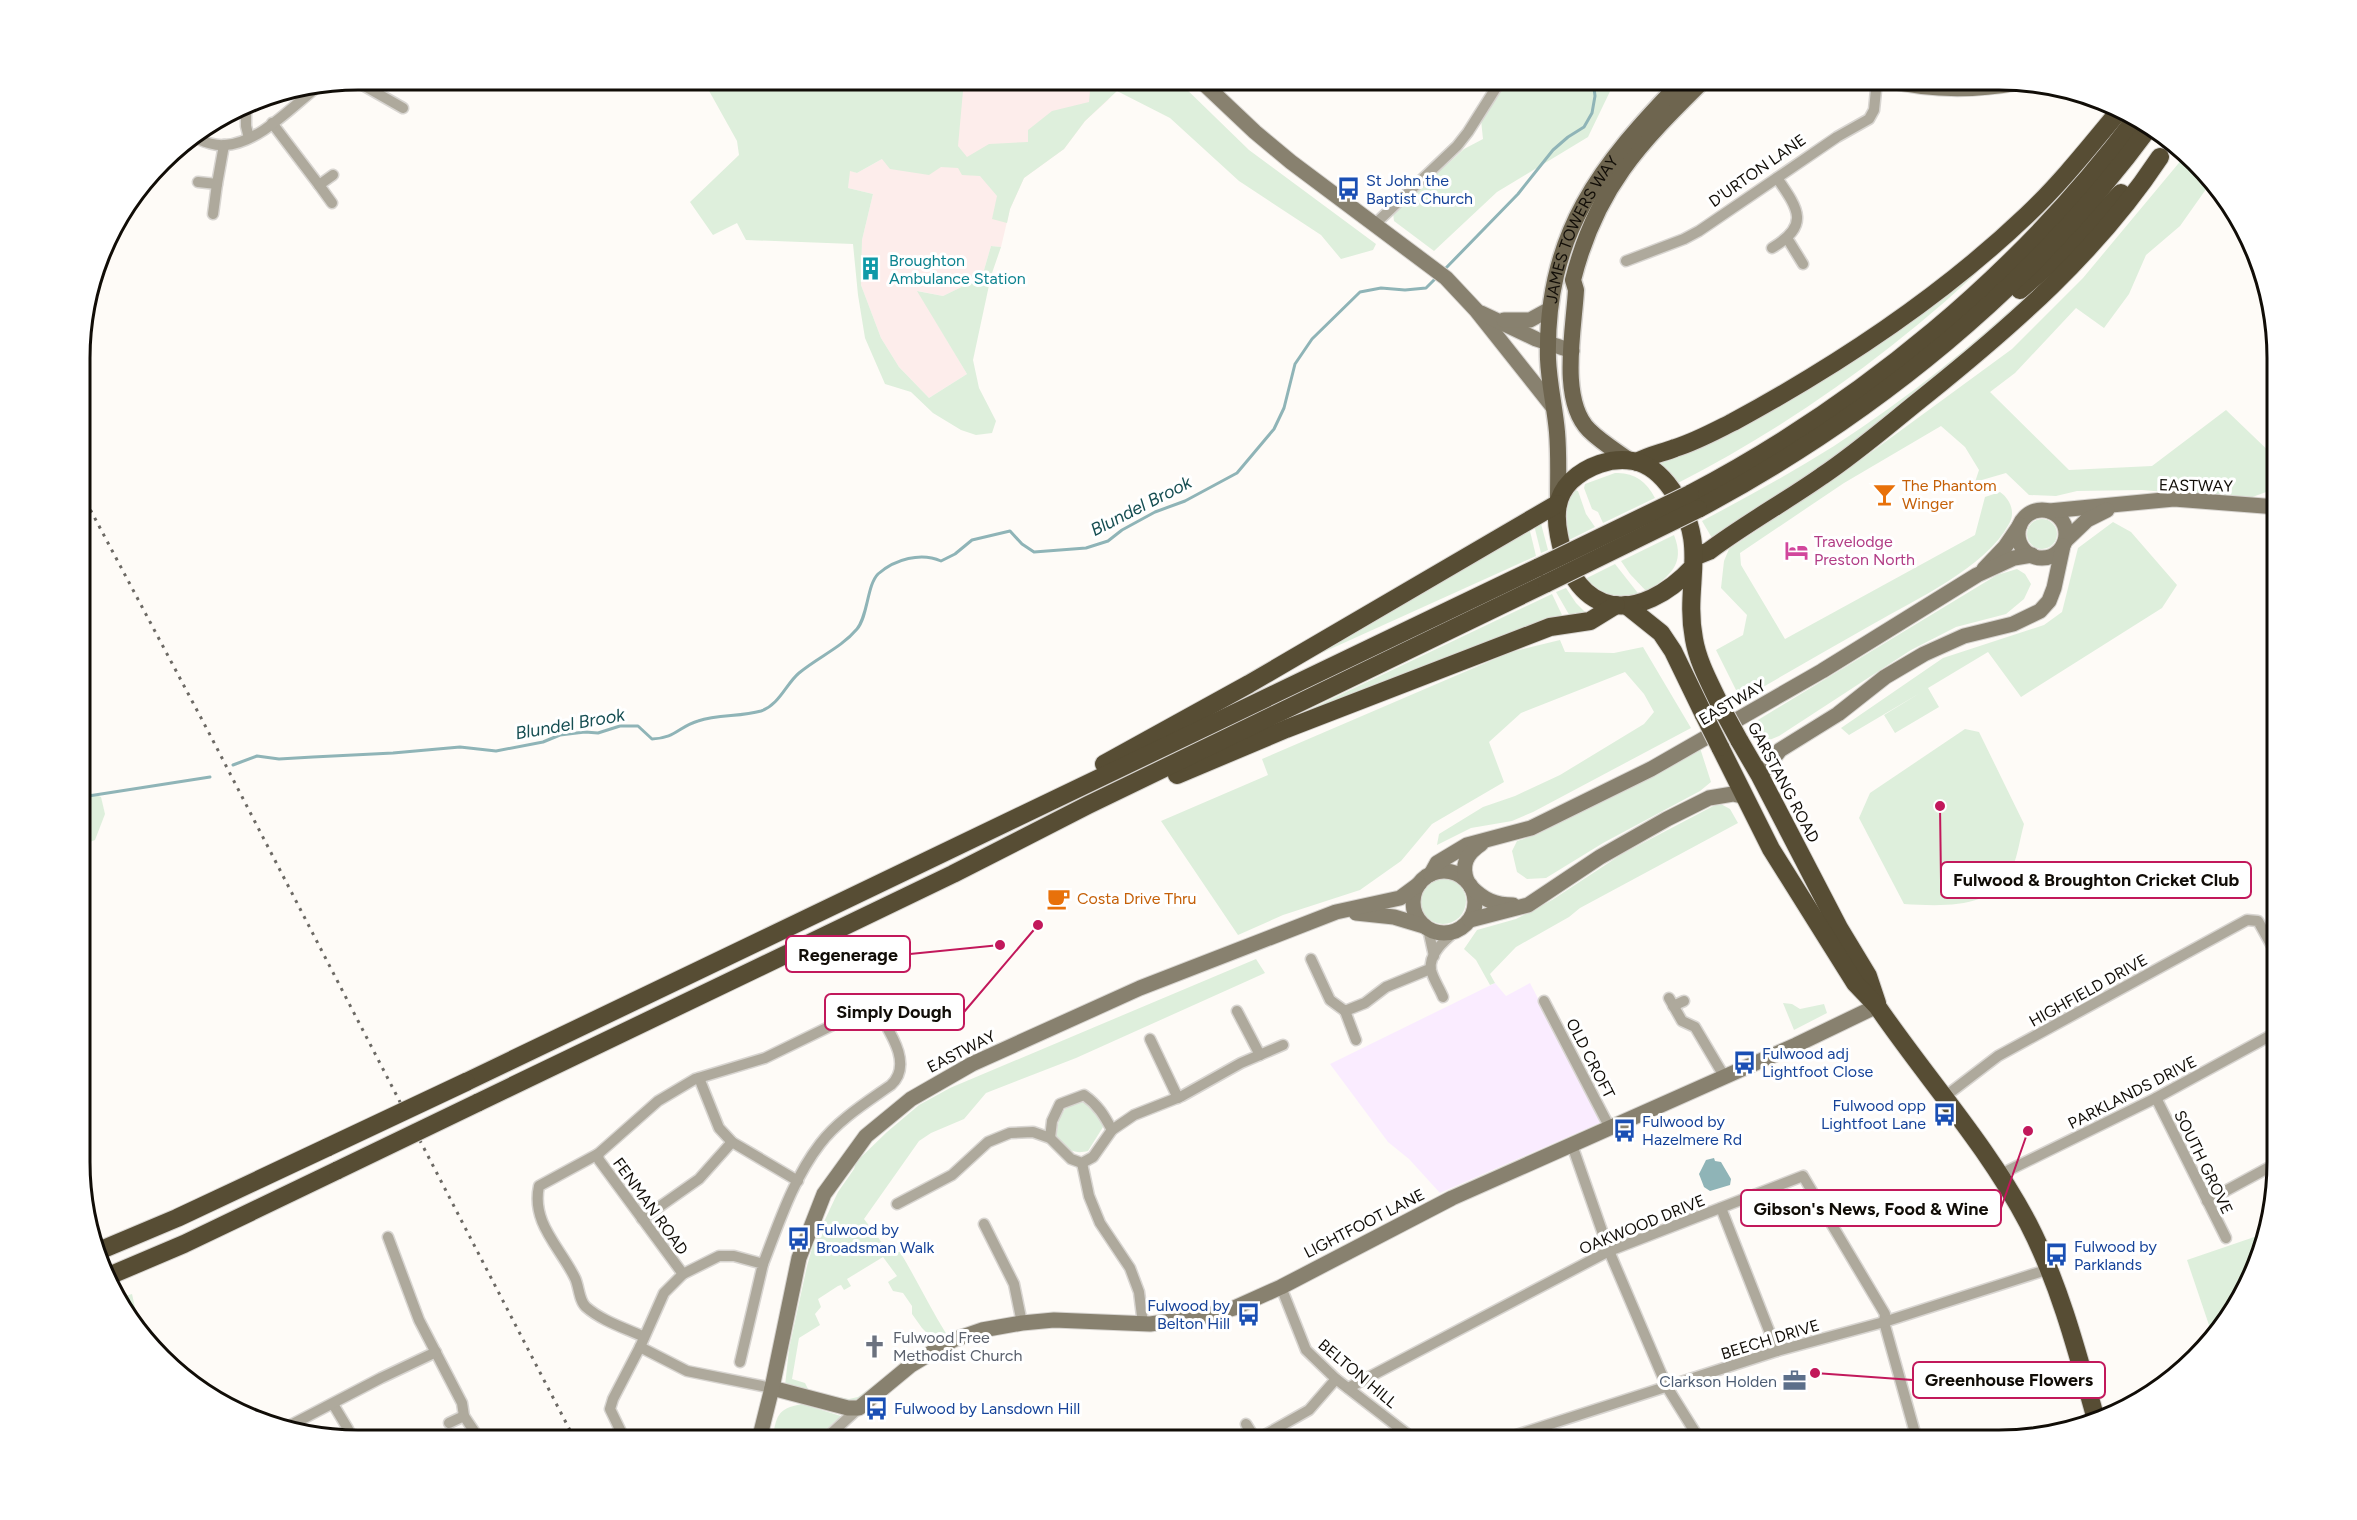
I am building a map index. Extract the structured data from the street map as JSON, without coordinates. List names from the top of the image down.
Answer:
{
  "streets": {
    "highway": ["GARSTANG ROAD"],
    "main road": ["JAMES TOWERS WAY", "EASTWAY", "LIGHTFOOT LANE"],
    "street": [
      "D'URTON LANE",
      "HIGHFIELD DRIVE",
      "OLD CROFT",
      "PARKLANDS DRIVE",
      "SOUTH GROVE",
      "FENMAN ROAD",
      "OAKWOOD DRIVE",
      "BEECH DRIVE",
      "BELTON HILL"
    ]
  },
  "crossings": [
    ["GARSTANG ROAD", "HIGHFIELD DRIVE"],
    ["GARSTANG ROAD", "PARKLANDS DRIVE"],
    ["GARSTANG ROAD", "LIGHTFOOT LANE"],
    ["GARSTANG ROAD", "BEECH DRIVE"],
    ["OLD CROFT", "LIGHTFOOT LANE"],
    ["PARKLANDS DRIVE", "SOUTH GROVE"],
    ["LIGHTFOOT LANE", "BELTON HILL"],
    ["OAKWOOD DRIVE", "BEECH DRIVE"],
    ["OAKWOOD DRIVE", "BELTON HILL"]
  ],
  "water": ["Blundel Brook"],
  "places": {
    "bus stop": [
      "St John the Baptist Church",
      "Fulwood adj Lightfoot Close",
      "Fulwood opp Lightfoot Lane",
      "Fulwood by Hazelmere Rd",
      "Fulwood by Broadsman Walk",
      "Fulwood by Parklands",
      "Fulwood by Belton Hill",
      "Fulwood by Lansdown Hill"
    ],
    "building": ["Broughton Ambulance Station"],
    "bar": ["The Phantom Winger"],
    "hotel": ["Travelodge Preston North"],
    "other": [
      "Fulwood & Broughton Cricket Club",
      "Simply Dough",
      "Regenerage",
      "Gibson's News, Food & Wine",
      "Greenhouse Flowers"
    ],
    "cafe": ["Costa Drive Thru"],
    "church": ["Fulwood Free Methodist Church"],
    "office": ["Clarkson Holden"]
  }
}
